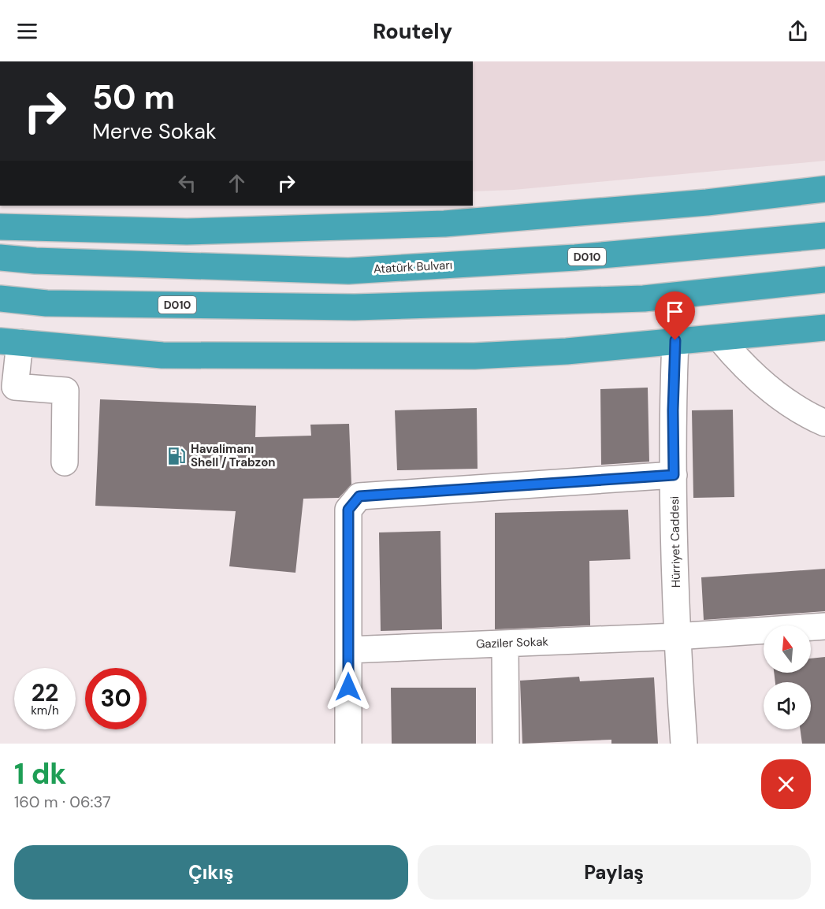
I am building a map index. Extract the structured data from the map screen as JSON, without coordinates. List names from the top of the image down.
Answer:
{
  "streets": {
    "highway": ["D010", "Atatürk Bulvarı"],
    "street": ["Hürriyet Caddesi", "Gaziler Sokak"]
  },
  "crossings": [
    ["Hürriyet Caddesi", "Gaziler Sokak"]
  ],
  "places": {
    "fuel station": ["Havalimanı Shell / Trabzon"]
  },
  "north": "top",
  "page": {
    "header": "Routely",
    "turn": ["50 m", "Merve Sokak"],
    "speed": "22 km/h",
    "limit": "30",
    "heading": ["1 dk", "160 m · 06:37"],
    "buttons": ["Çıkış", "Paylaş"]
  }
}
